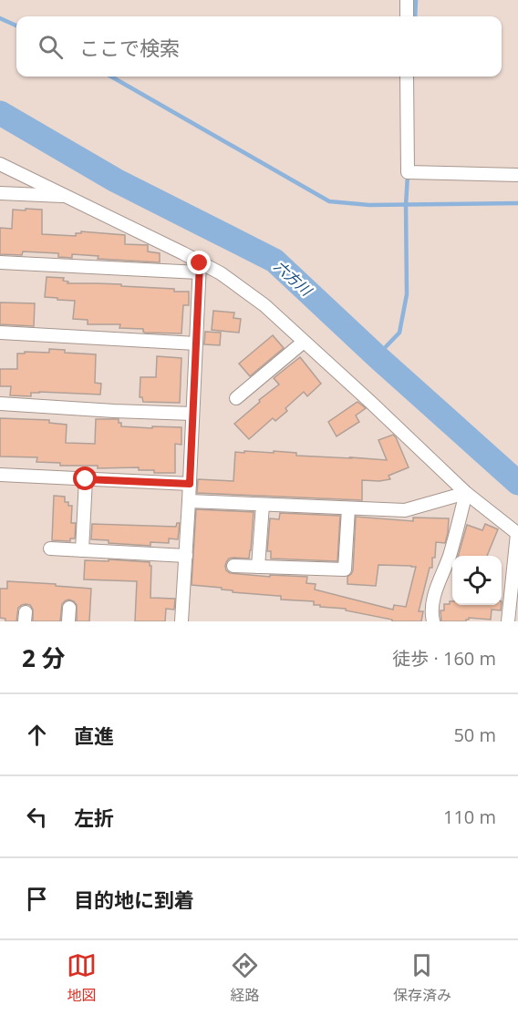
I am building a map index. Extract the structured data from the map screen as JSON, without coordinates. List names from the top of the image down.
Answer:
{
  "water": ["六方川"],
  "page": {
    "search": "ここで検索",
    "heading": ["2 分", "徒歩 · 160 m"],
    "list": [
      ["直進", "50 m"],
      ["左折", "110 m"],
      "目的地に到着"
    ],
    "nav": ["地図", "経路", "保存済み"]
  }
}
